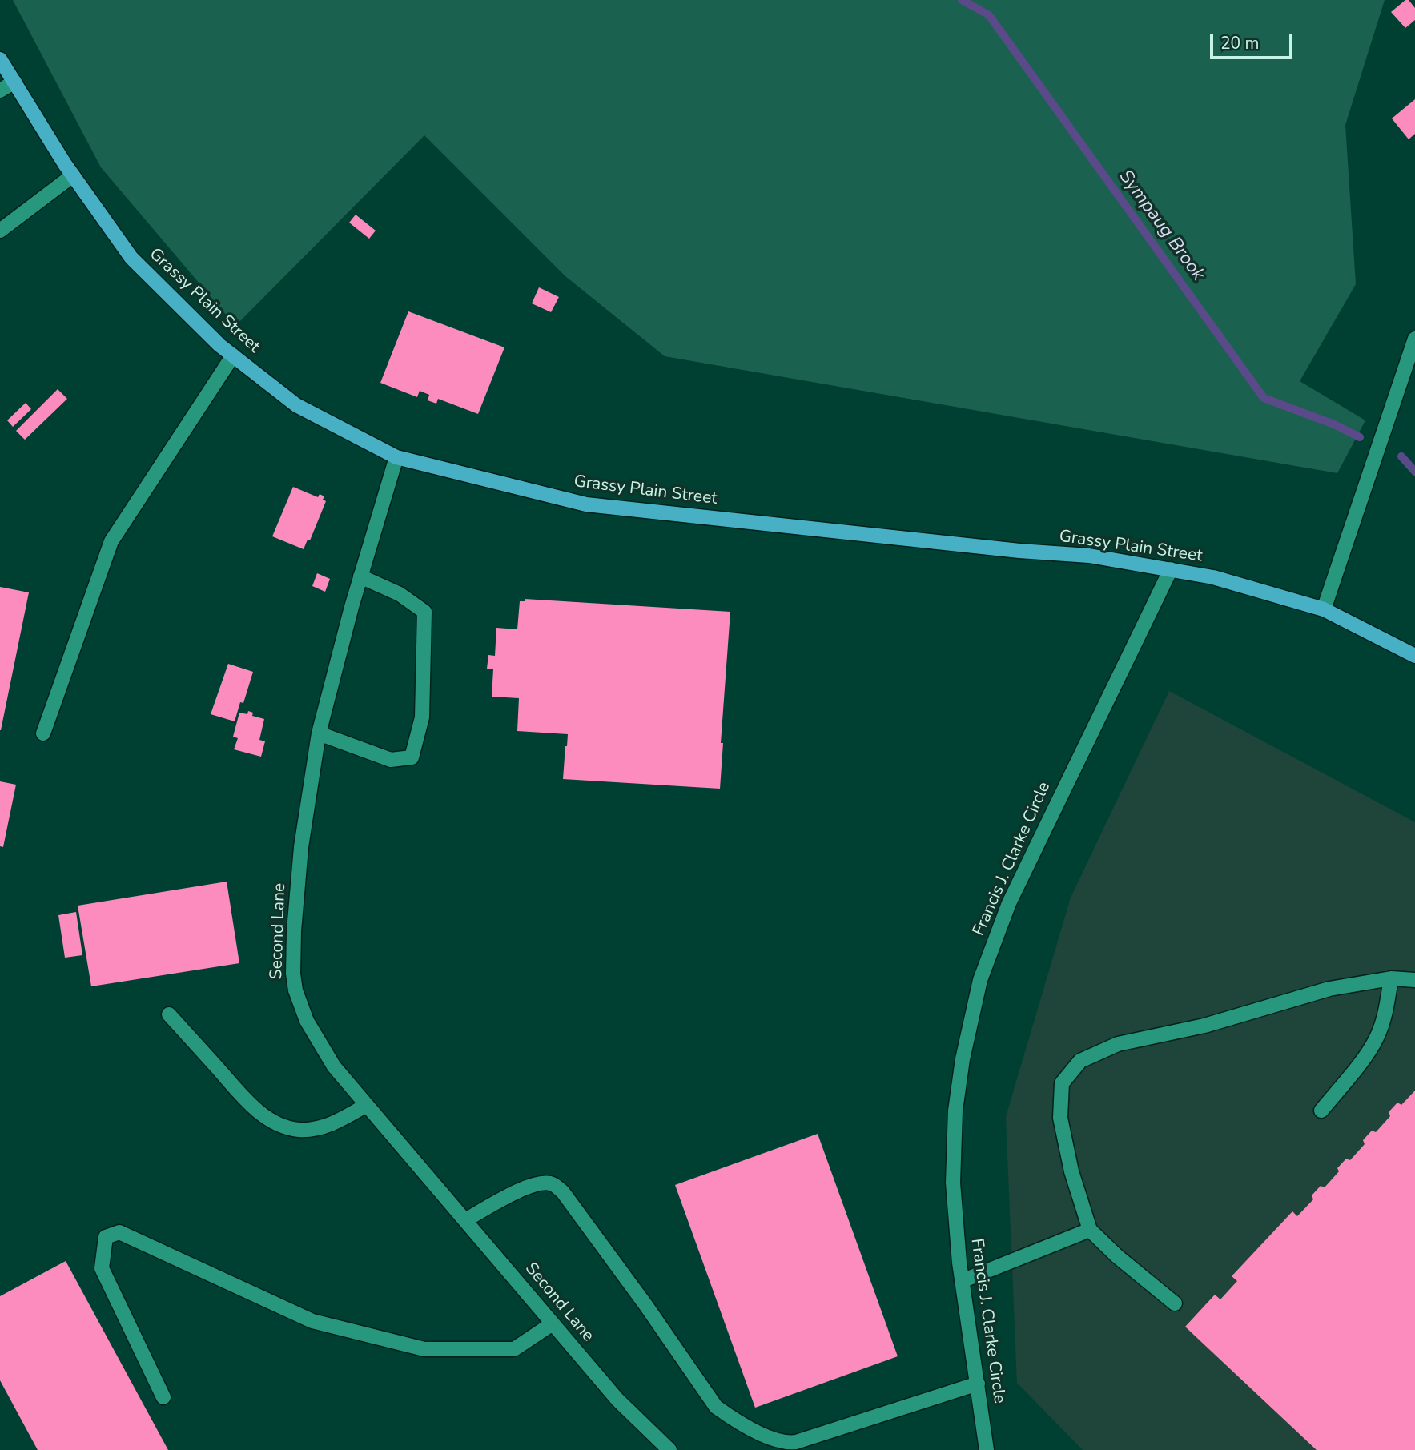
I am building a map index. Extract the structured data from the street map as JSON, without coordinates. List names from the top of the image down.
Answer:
{
  "streets": {
    "main road": ["Grassy Plain Street"],
    "street": ["Francis J. Clarke Circle", "Second Lane"]
  },
  "crossings": [
    ["Grassy Plain Street", "Francis J. Clarke Circle"],
    ["Grassy Plain Street", "Second Lane"]
  ],
  "water": ["Sympaug Brook"],
  "scale_bar": "20 m"
}
